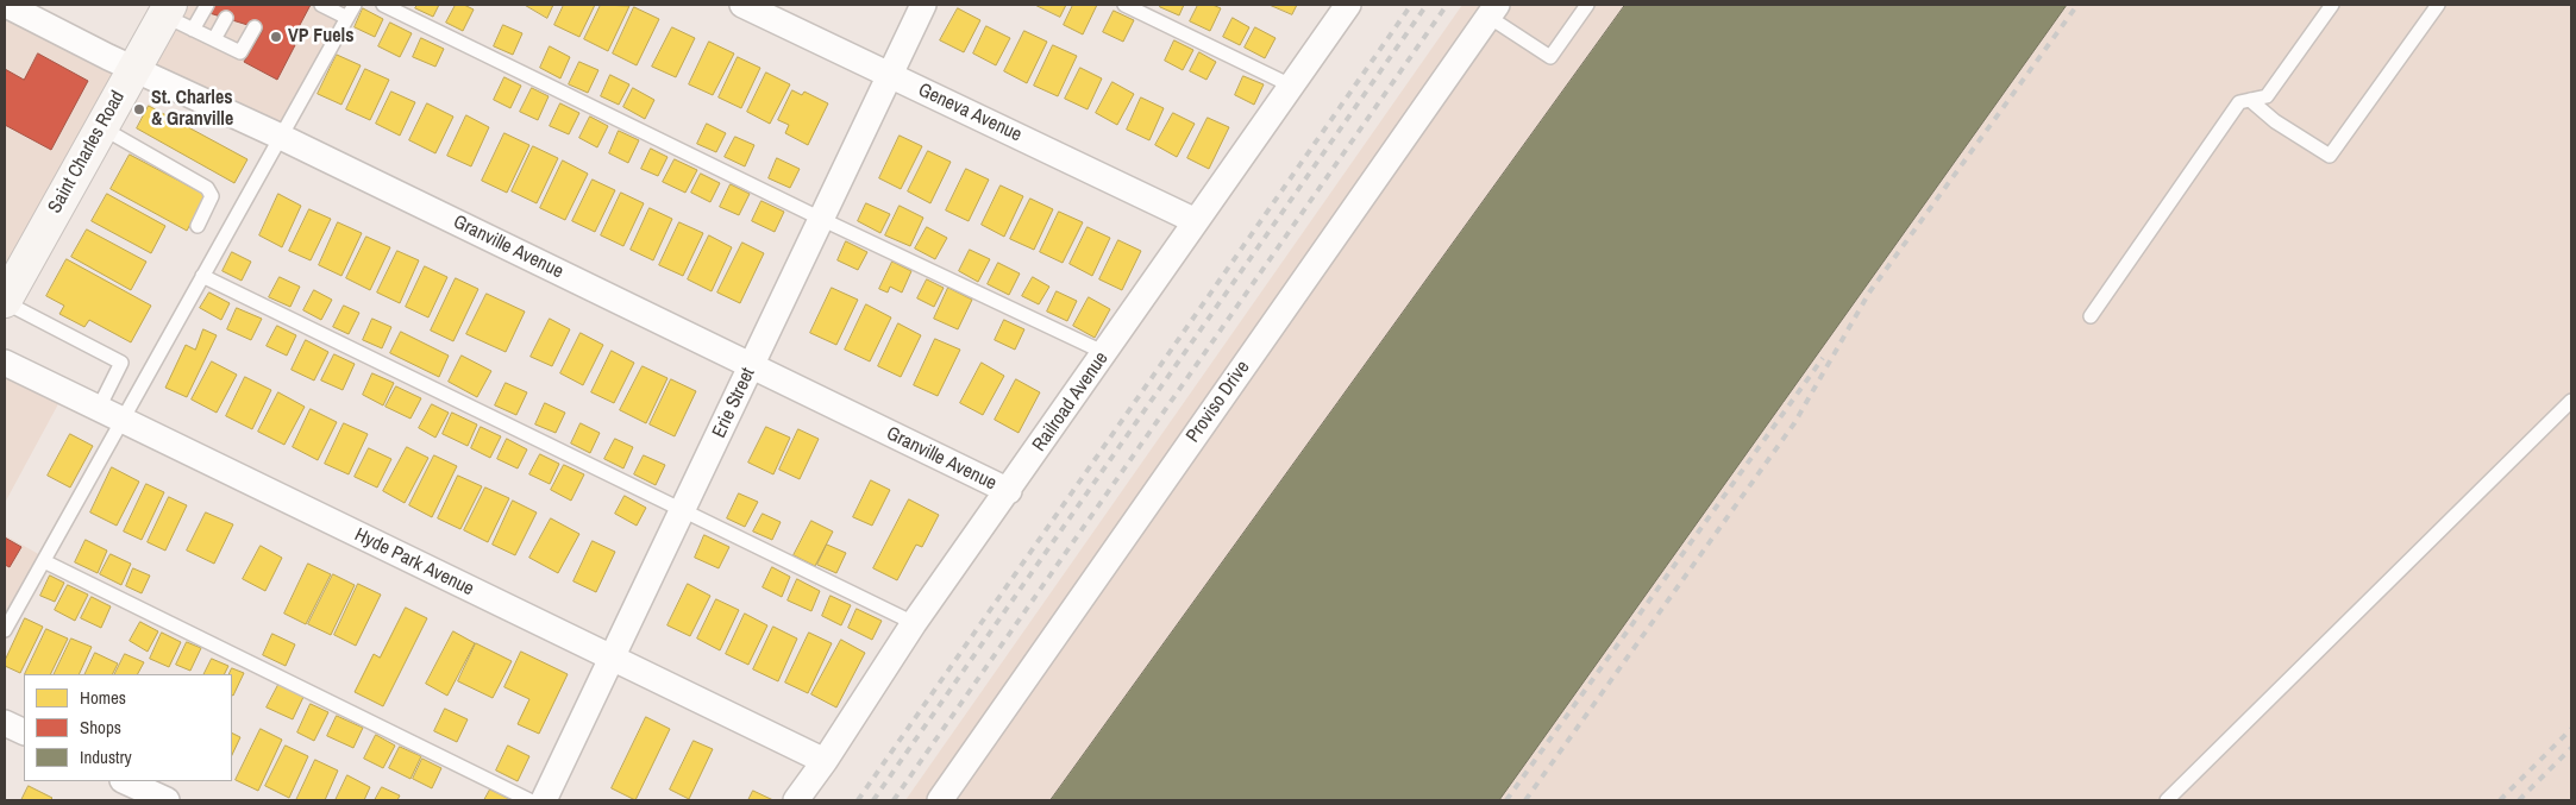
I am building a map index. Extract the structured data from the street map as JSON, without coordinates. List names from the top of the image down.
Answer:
{
  "streets": {
    "main road": ["Saint Charles Road"],
    "street": [
      "Geneva Avenue",
      "Granville Avenue",
      "Railroad Avenue",
      "Proviso Drive",
      "Erie Street",
      "Hyde Park Avenue"
    ]
  },
  "crossings": [
    ["Geneva Avenue", "Railroad Avenue"],
    ["Geneva Avenue", "Erie Street"],
    ["Saint Charles Road", "Granville Avenue"],
    ["Granville Avenue", "Railroad Avenue"],
    ["Granville Avenue", "Erie Street"],
    ["Railroad Avenue", "Hyde Park Avenue"],
    ["Erie Street", "Hyde Park Avenue"]
  ],
  "places": ["VP Fuels", "St. Charles & Granville"],
  "legend": ["Homes", "Shops", "Industry"]
}
